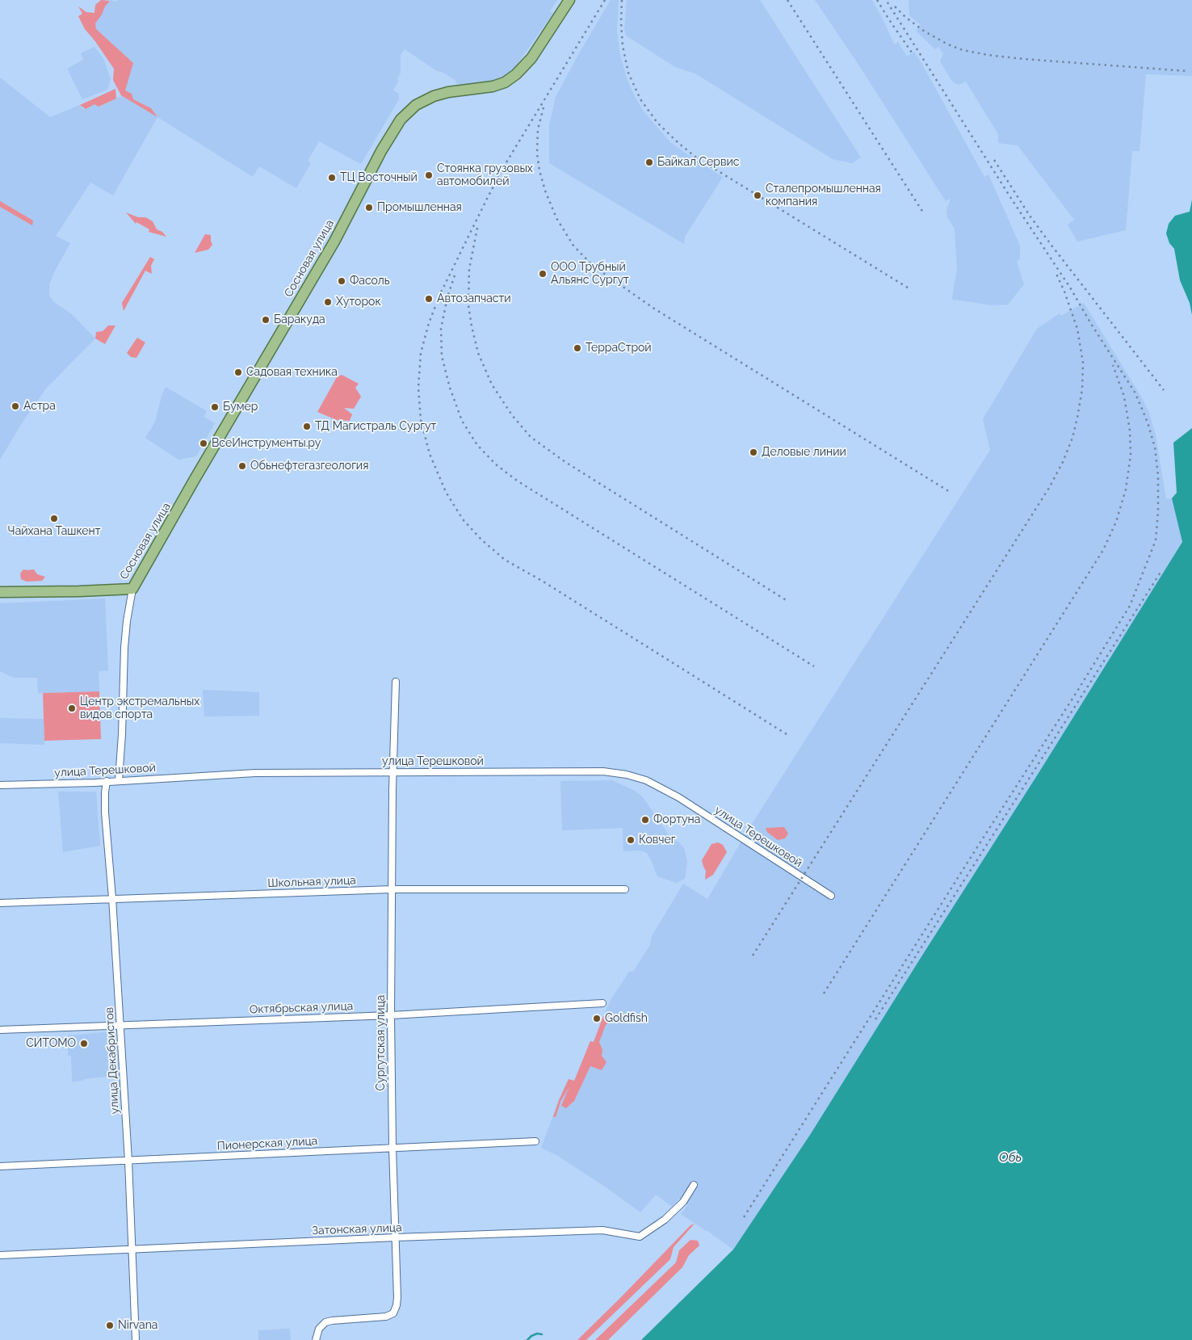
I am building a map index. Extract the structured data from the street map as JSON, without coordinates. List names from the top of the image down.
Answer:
{
  "streets": {
    "main road": ["Сосновая улица"],
    "street": [
      "улица Терешковой",
      "Школьная улица",
      "Октябрьская улица",
      "Сургутская улица",
      "улица Декабристов",
      "Пионерская улица",
      "Затонская улица"
    ]
  },
  "crossings": [
    ["улица Терешковой", "Сургутская улица"],
    ["улица Терешковой", "улица Декабристов"],
    ["Школьная улица", "Сургутская улица"],
    ["Школьная улица", "улица Декабристов"],
    ["Октябрьская улица", "Сургутская улица"],
    ["Октябрьская улица", "улица Декабристов"],
    ["Сургутская улица", "Пионерская улица"],
    ["Сургутская улица", "Затонская улица"],
    ["улица Декабристов", "Пионерская улица"],
    ["улица Декабристов", "Затонская улица"]
  ],
  "water": ["Обь"],
  "places": [
    "Байкал Сервис",
    "Стоянка грузовых автомобилей",
    "ТЦ Восточный",
    "Сталепромышленная компания",
    "Промышленная",
    "ООО Трубный Альянс Сургут",
    "Фасоль",
    "Автозапчасти",
    "Хуторок",
    "Баракуда",
    "ТерраСтрой",
    "Садовая техника",
    "Астра",
    "Бумер",
    "ТД Магистраль Сургут",
    "ВсеИнструменты.ру",
    "Деловые линии",
    "Обьнефтегазгеология",
    "Чайхана Ташкент",
    "Центр экстремальных видов спорта",
    "Фортуна",
    "Ковчег",
    "Goldfish",
    "СИТОМО",
    "Nirvana"
  ]
}
